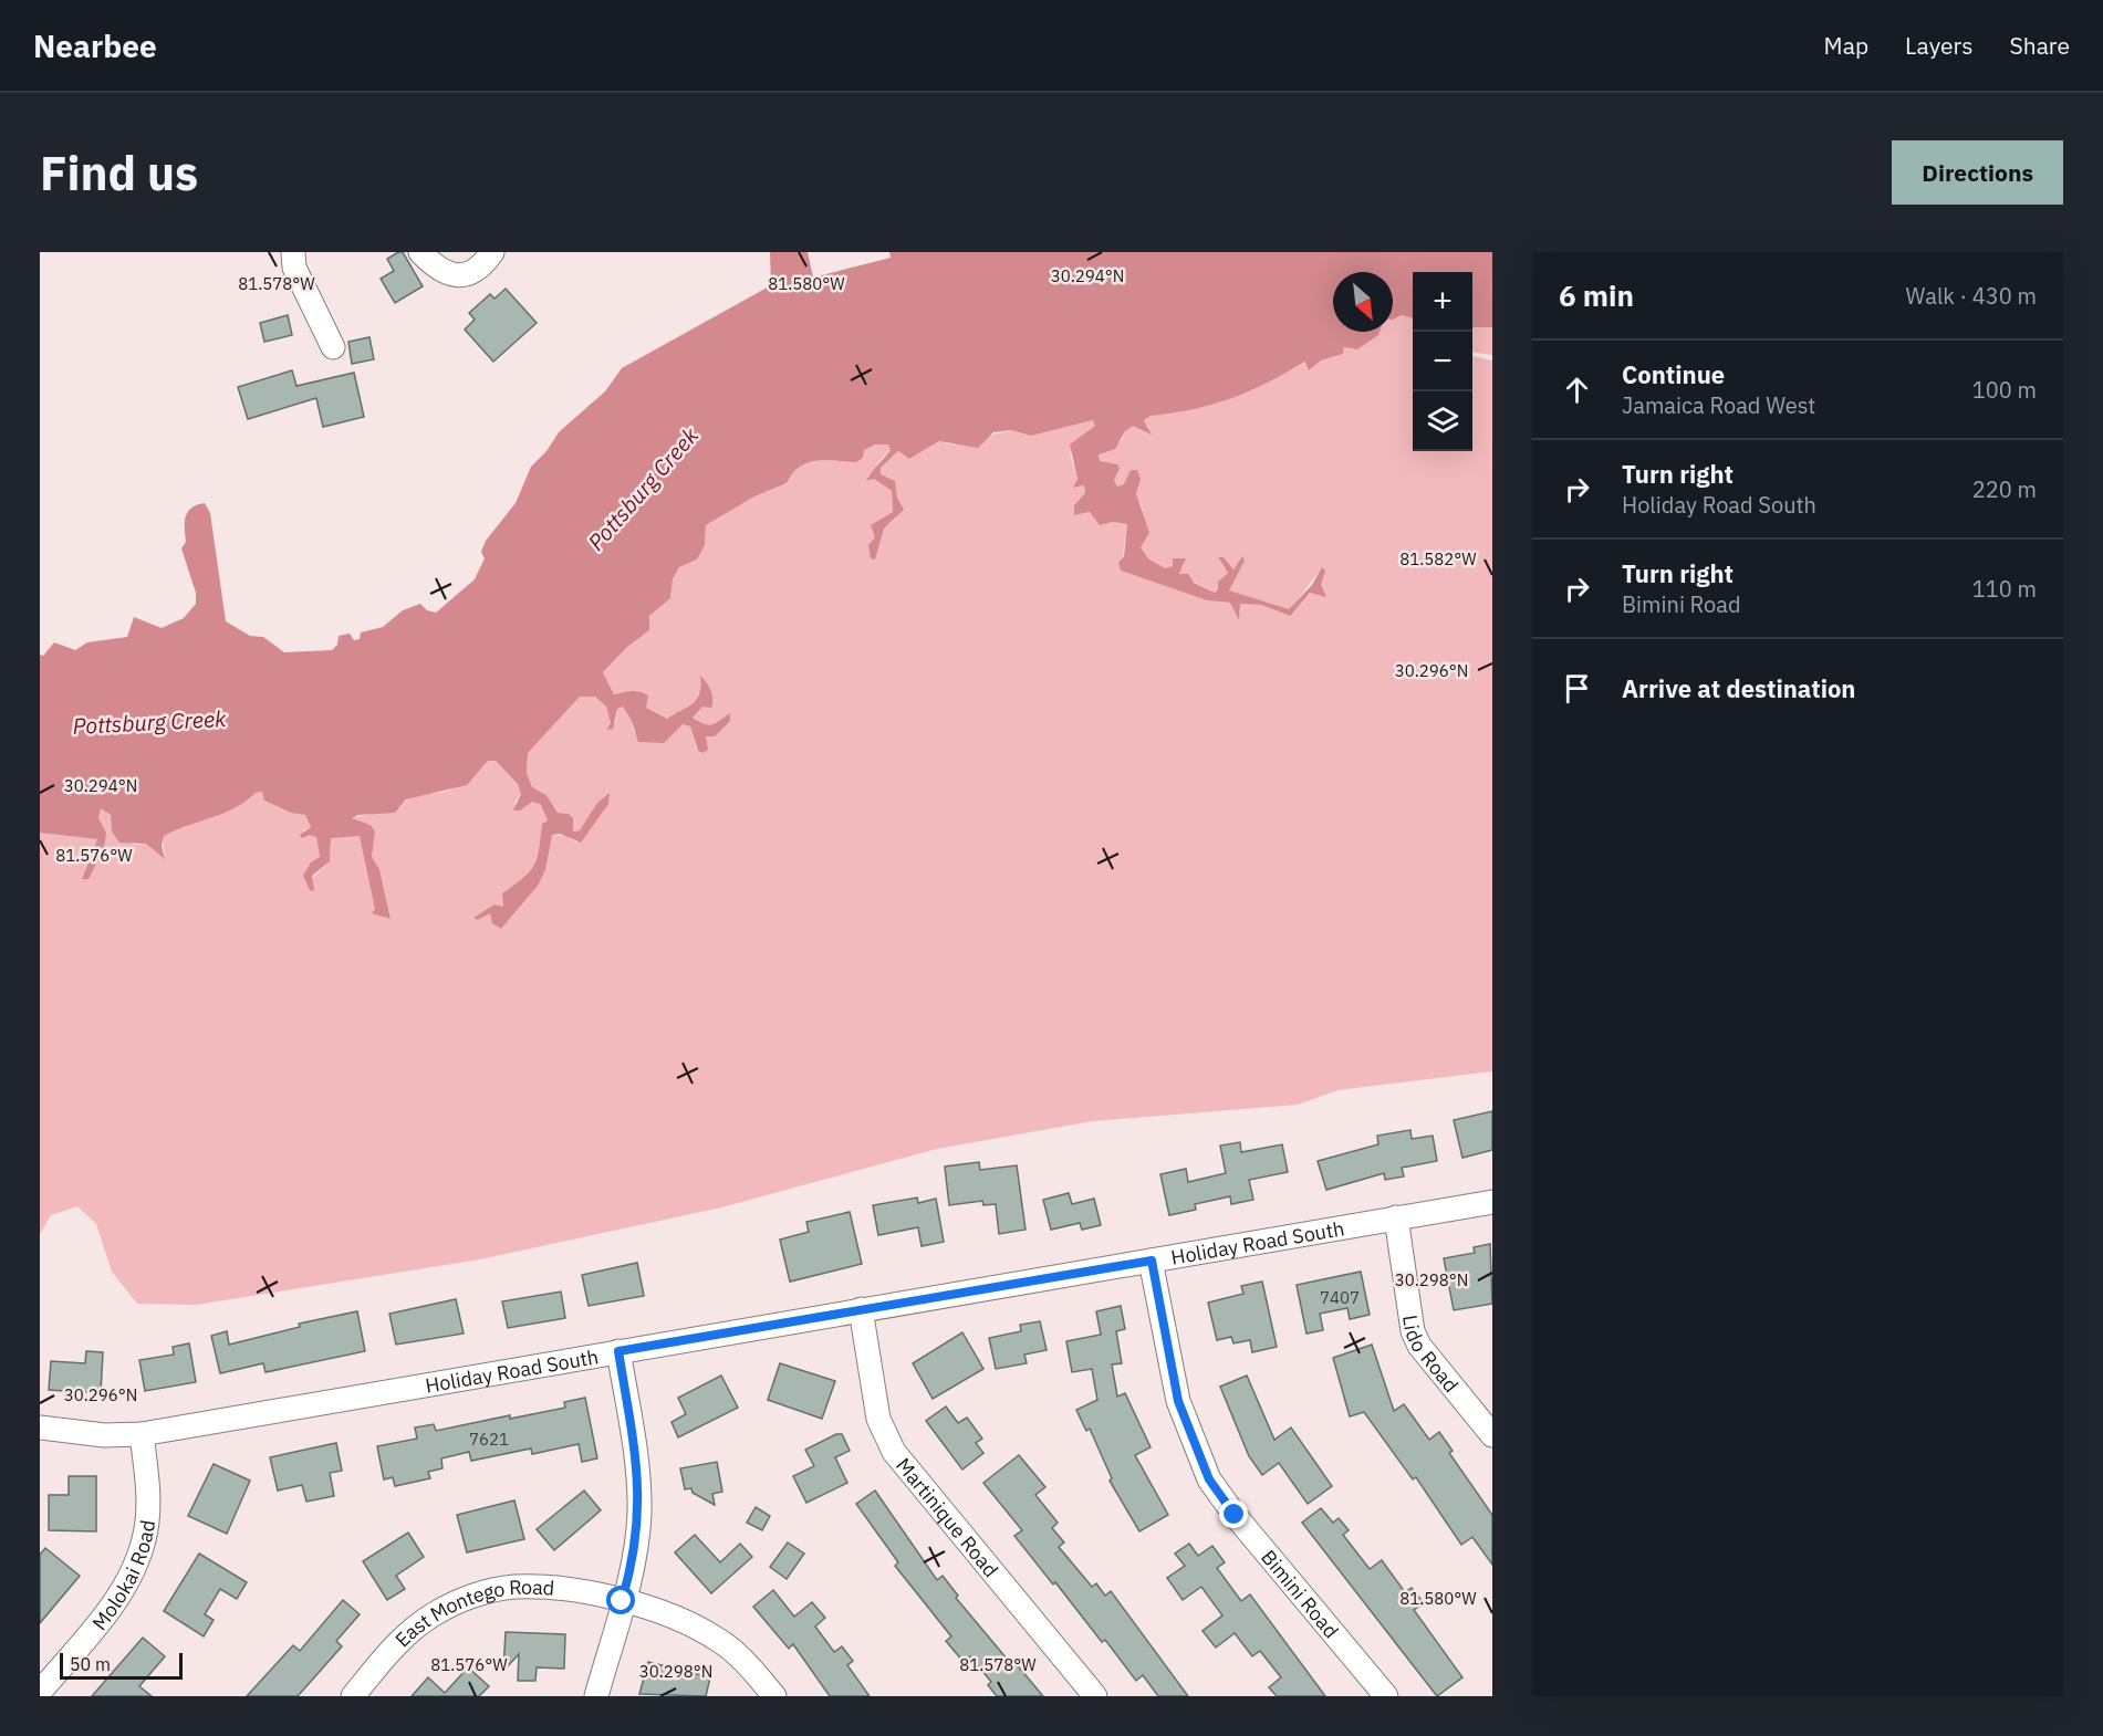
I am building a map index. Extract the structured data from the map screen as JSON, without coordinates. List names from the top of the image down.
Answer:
{
  "streets": {
    "street": [
      "Holiday Road South",
      "Lido Road",
      "Martinique Road",
      "Molokai Road",
      "Bimini Road",
      "East Montego Road"
    ]
  },
  "crossings": [
    ["Holiday Road South", "Lido Road"],
    ["Holiday Road South", "Martinique Road"],
    ["Holiday Road South", "Molokai Road"],
    ["Holiday Road South", "Bimini Road"]
  ],
  "water": ["Pottsburg Creek"],
  "house_numbers": ["7407", "7621"],
  "scale_bar": "50 m",
  "north": "bottom right",
  "page": {
    "header": "Nearbee",
    "nav": ["Map", "Layers", "Share"],
    "buttons": "Directions",
    "title": "Find us",
    "heading": ["6 min", "Walk · 430 m"],
    "map_buttons": ["+", "−"],
    "list": [
      ["Continue", "Jamaica Road West", "100 m"],
      ["Turn right", "Holiday Road South", "220 m"],
      ["Turn right", "Bimini Road", "110 m"],
      "Arrive at destination"
    ],
    "scale": "50 m"
  },
  "coordinates": [
    "30.294°N",
    "81.578°W",
    "81.580°W",
    "81.582°W",
    "30.296°N",
    "81.576°W",
    "30.298°N"
  ]
}
